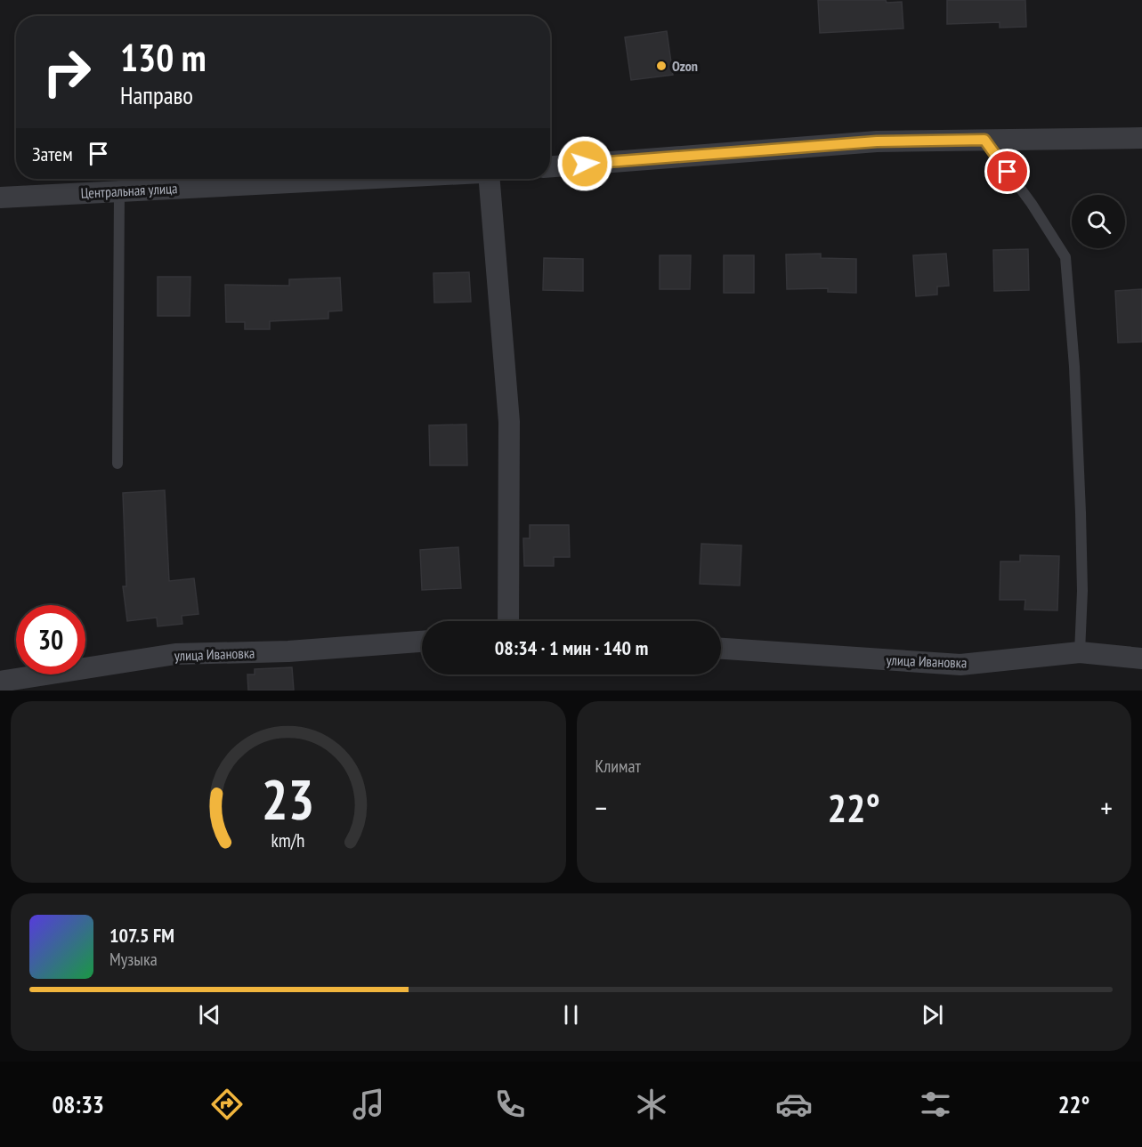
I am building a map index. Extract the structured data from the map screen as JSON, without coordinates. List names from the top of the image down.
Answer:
{
  "streets": {
    "street": ["Центральная улица", "улица Ивановка"]
  },
  "places": ["Ozon"],
  "page": {
    "turn": ["130 m", "Направо"],
    "then": "Затем",
    "limit": "30",
    "trip": "08:34 · 1 мин · 140 m",
    "tile": "Климат",
    "heat": ["−", "22°", "+"],
    "song": ["107.5 FM", "Музыка"],
    "tabs": ["08:33", "22°"],
    "gauge": ["23", "km/h"]
  }
}
